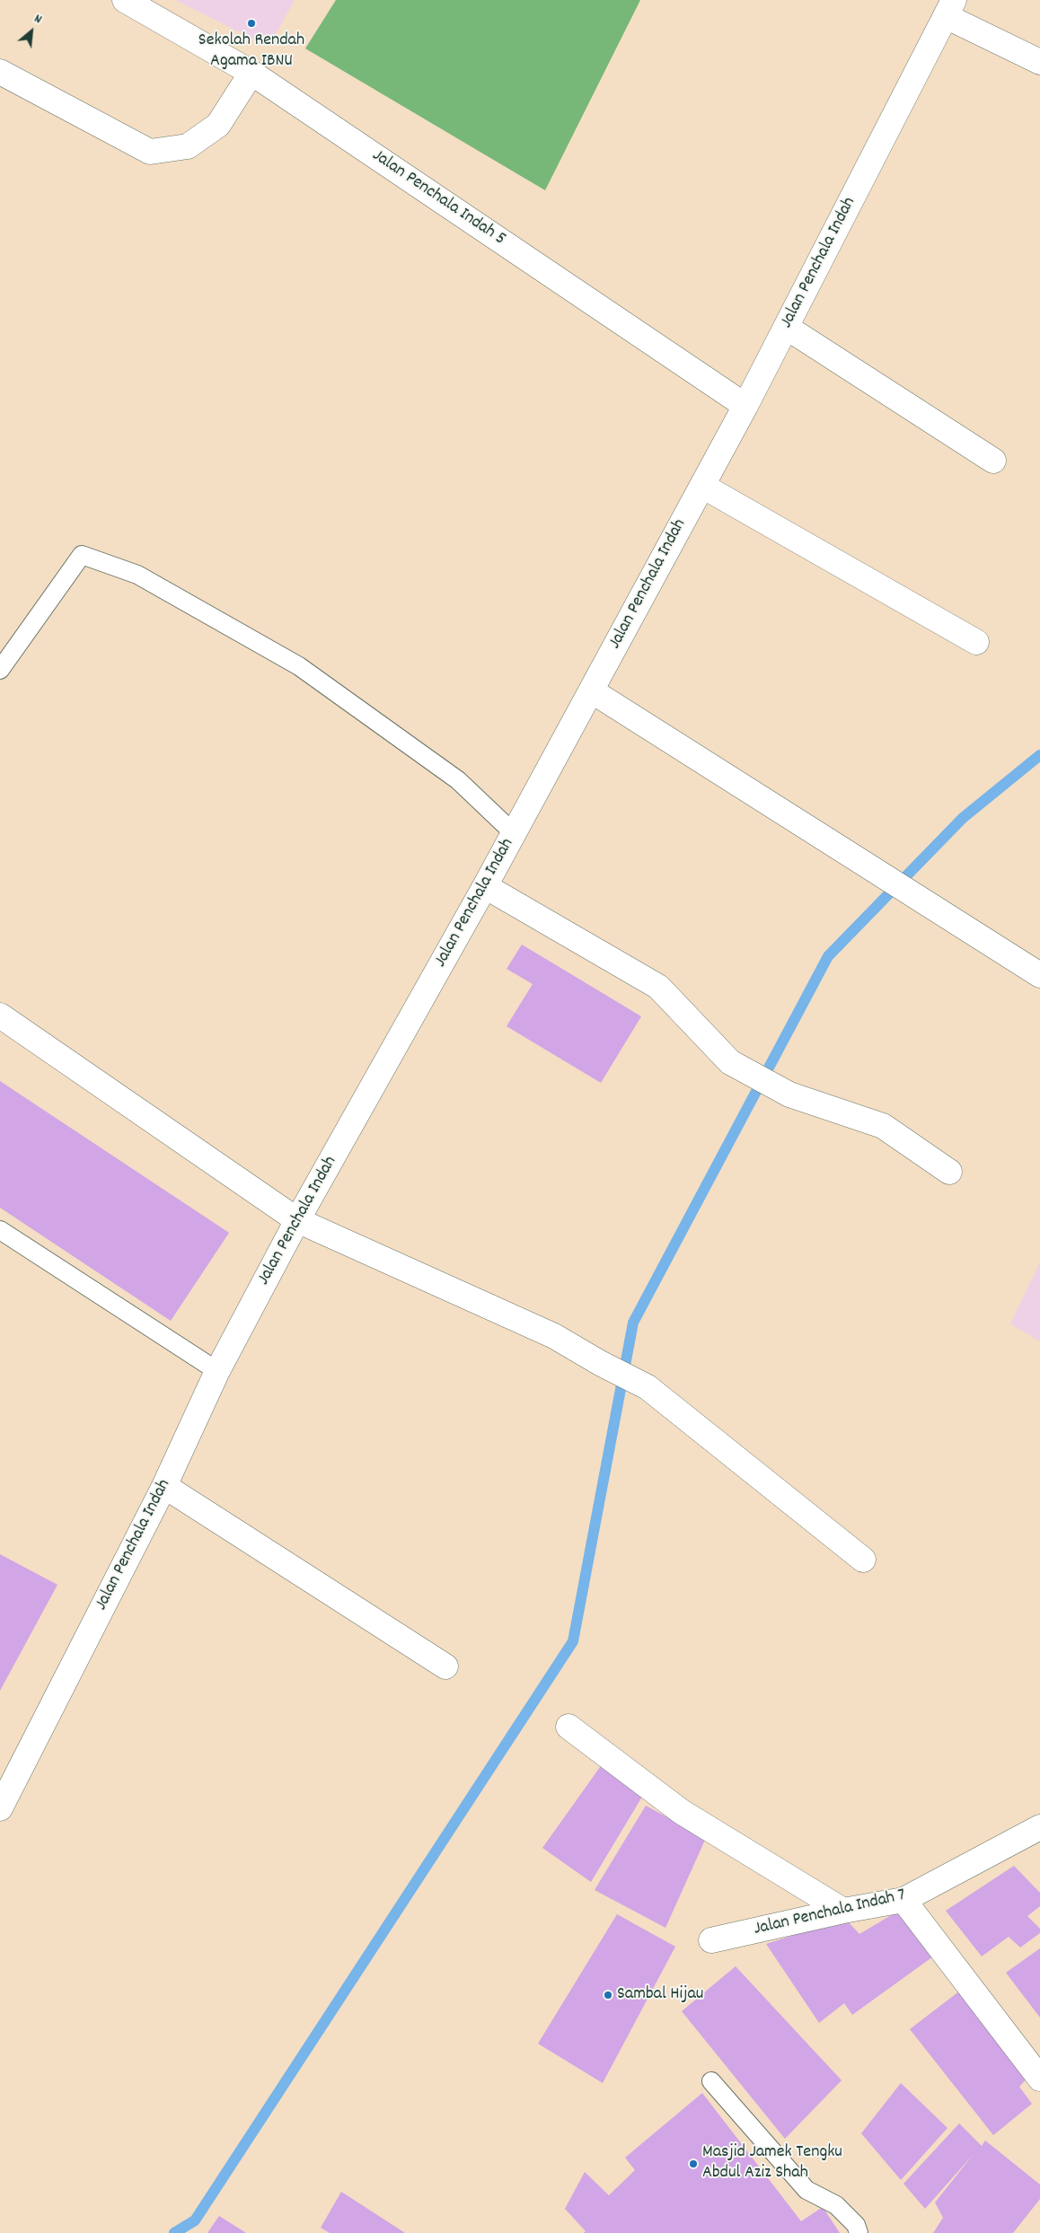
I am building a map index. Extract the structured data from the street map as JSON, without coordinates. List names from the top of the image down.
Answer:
{
  "streets": {
    "street": ["Jalan Penchala Indah 5", "Jalan Penchala Indah", "Jalan Penchala Indah 7"]
  },
  "crossings": [
    ["Jalan Penchala Indah 5", "Jalan Penchala Indah"]
  ],
  "places": ["Sekolah Rendah Agama IBNU", "Sambal Hijau", "Masjid Jamek Tengku Abdul Aziz Shah"],
  "north": "top right"
}
